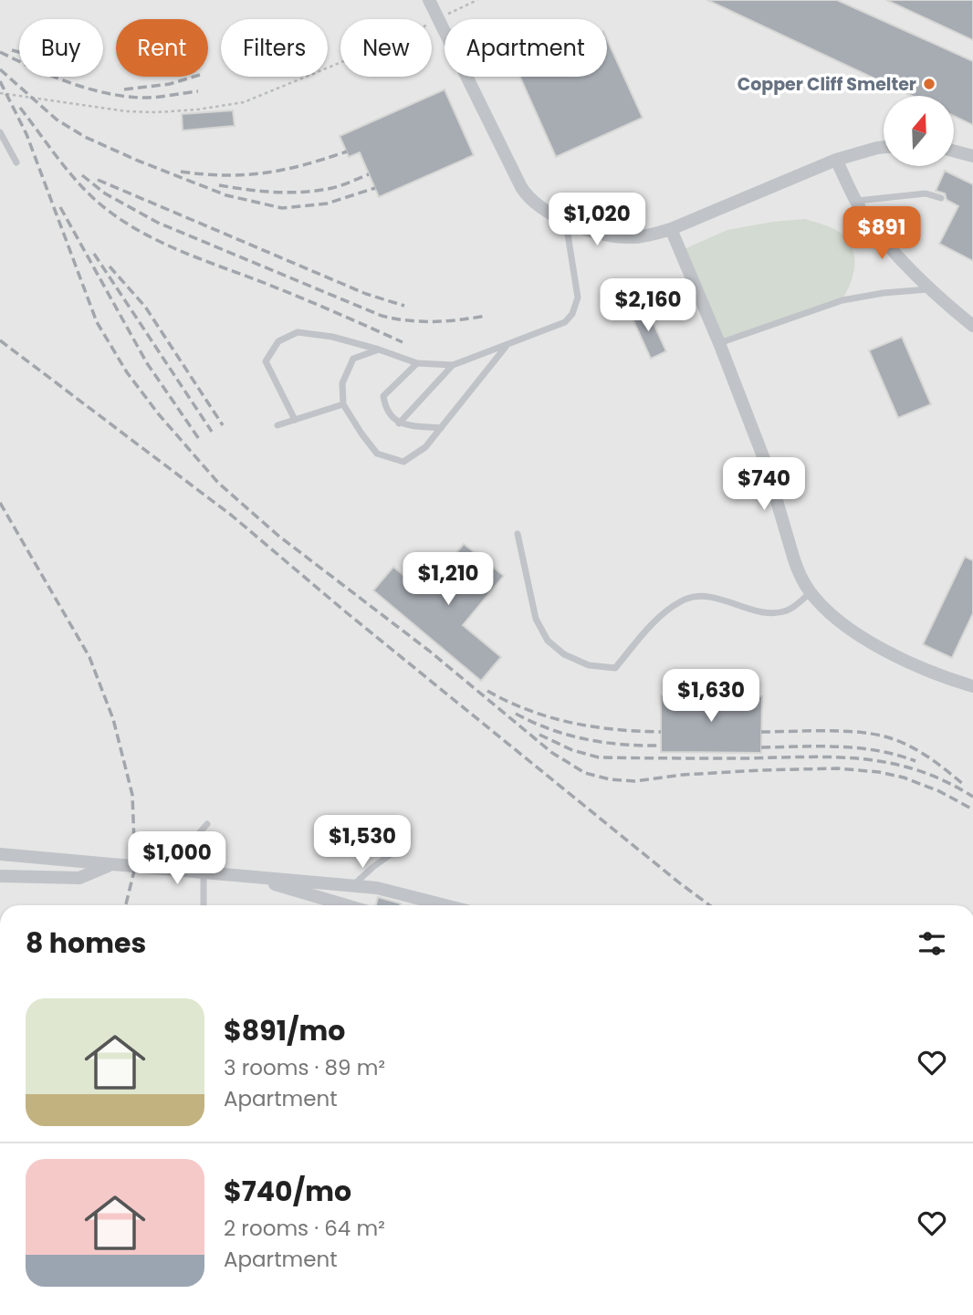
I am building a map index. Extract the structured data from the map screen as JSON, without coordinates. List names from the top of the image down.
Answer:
{
  "places": ["Copper Cliff Smelter"],
  "north": "top",
  "page": {
    "chip": [
      "Buy",
      "Rent",
      "Filters",
      "New",
      "Apartment"
    ],
    "price": [
      "$1,020",
      "$891",
      "$2,160",
      "$740",
      "$1,210",
      "$1,630",
      "$1,530",
      "$1,000"
    ],
    "heading": "8 homes",
    "list": [
      {
        "name": "$891/mo",
        "note": "3 rooms · 89 m² · Apartment"
      },
      {
        "name": "$740/mo",
        "note": "2 rooms · 64 m² · Apartment"
      }
    ]
  }
}
